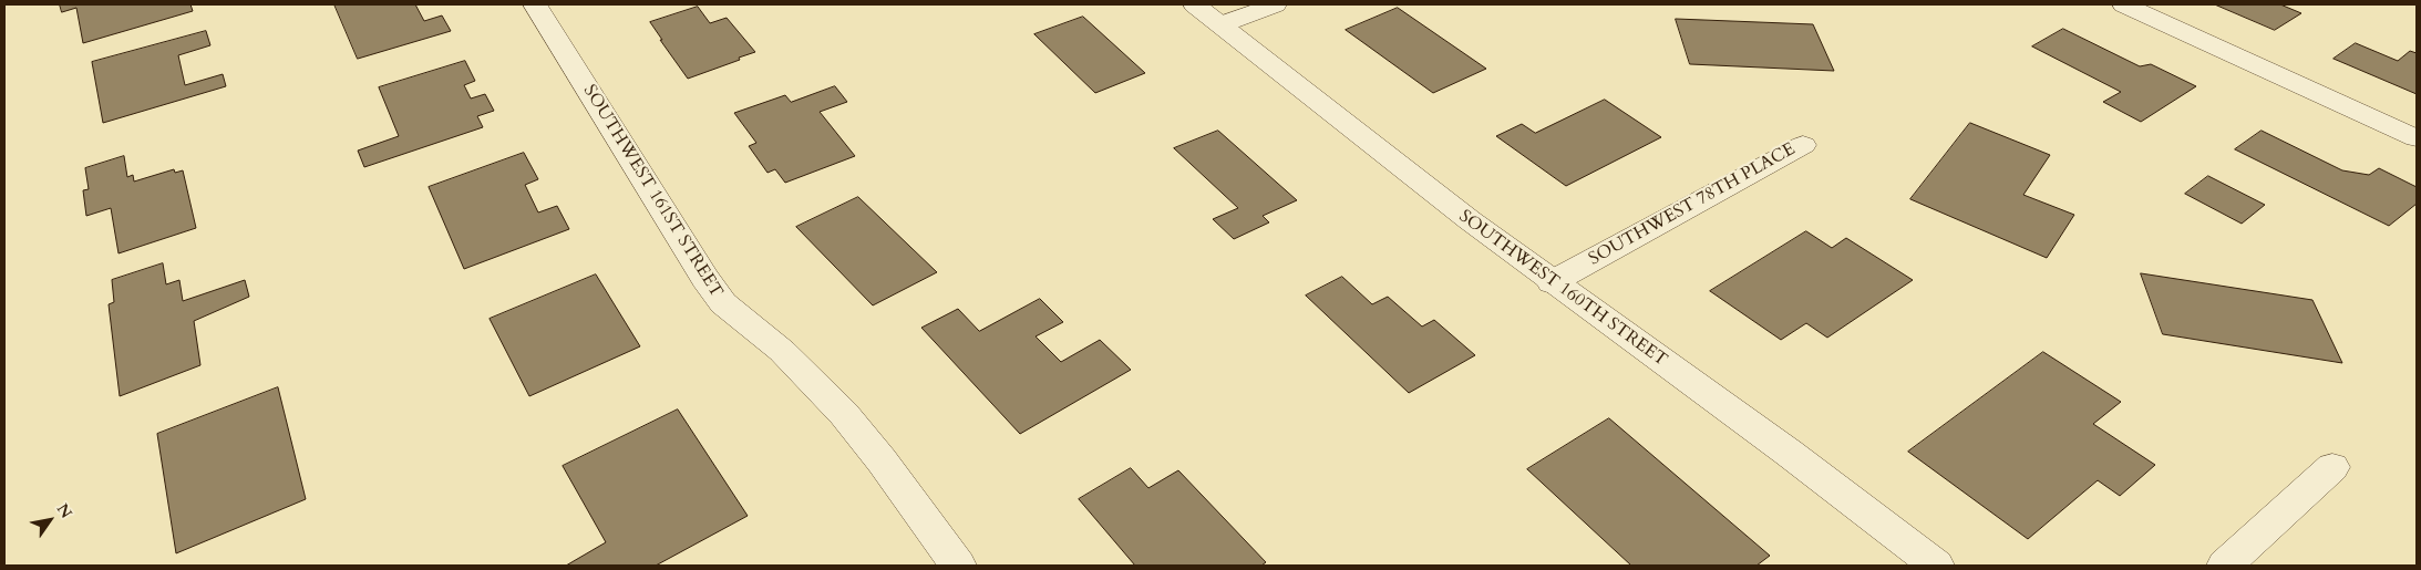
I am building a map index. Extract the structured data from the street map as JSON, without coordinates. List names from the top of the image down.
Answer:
{
  "streets": {
    "street": ["SOUTHWEST 161ST STREET", "SOUTHWEST 78TH PLACE", "SOUTHWEST 160TH STREET"]
  },
  "crossings": [
    ["SOUTHWEST 78TH PLACE", "SOUTHWEST 160TH STREET"]
  ],
  "north": "top right"
}
